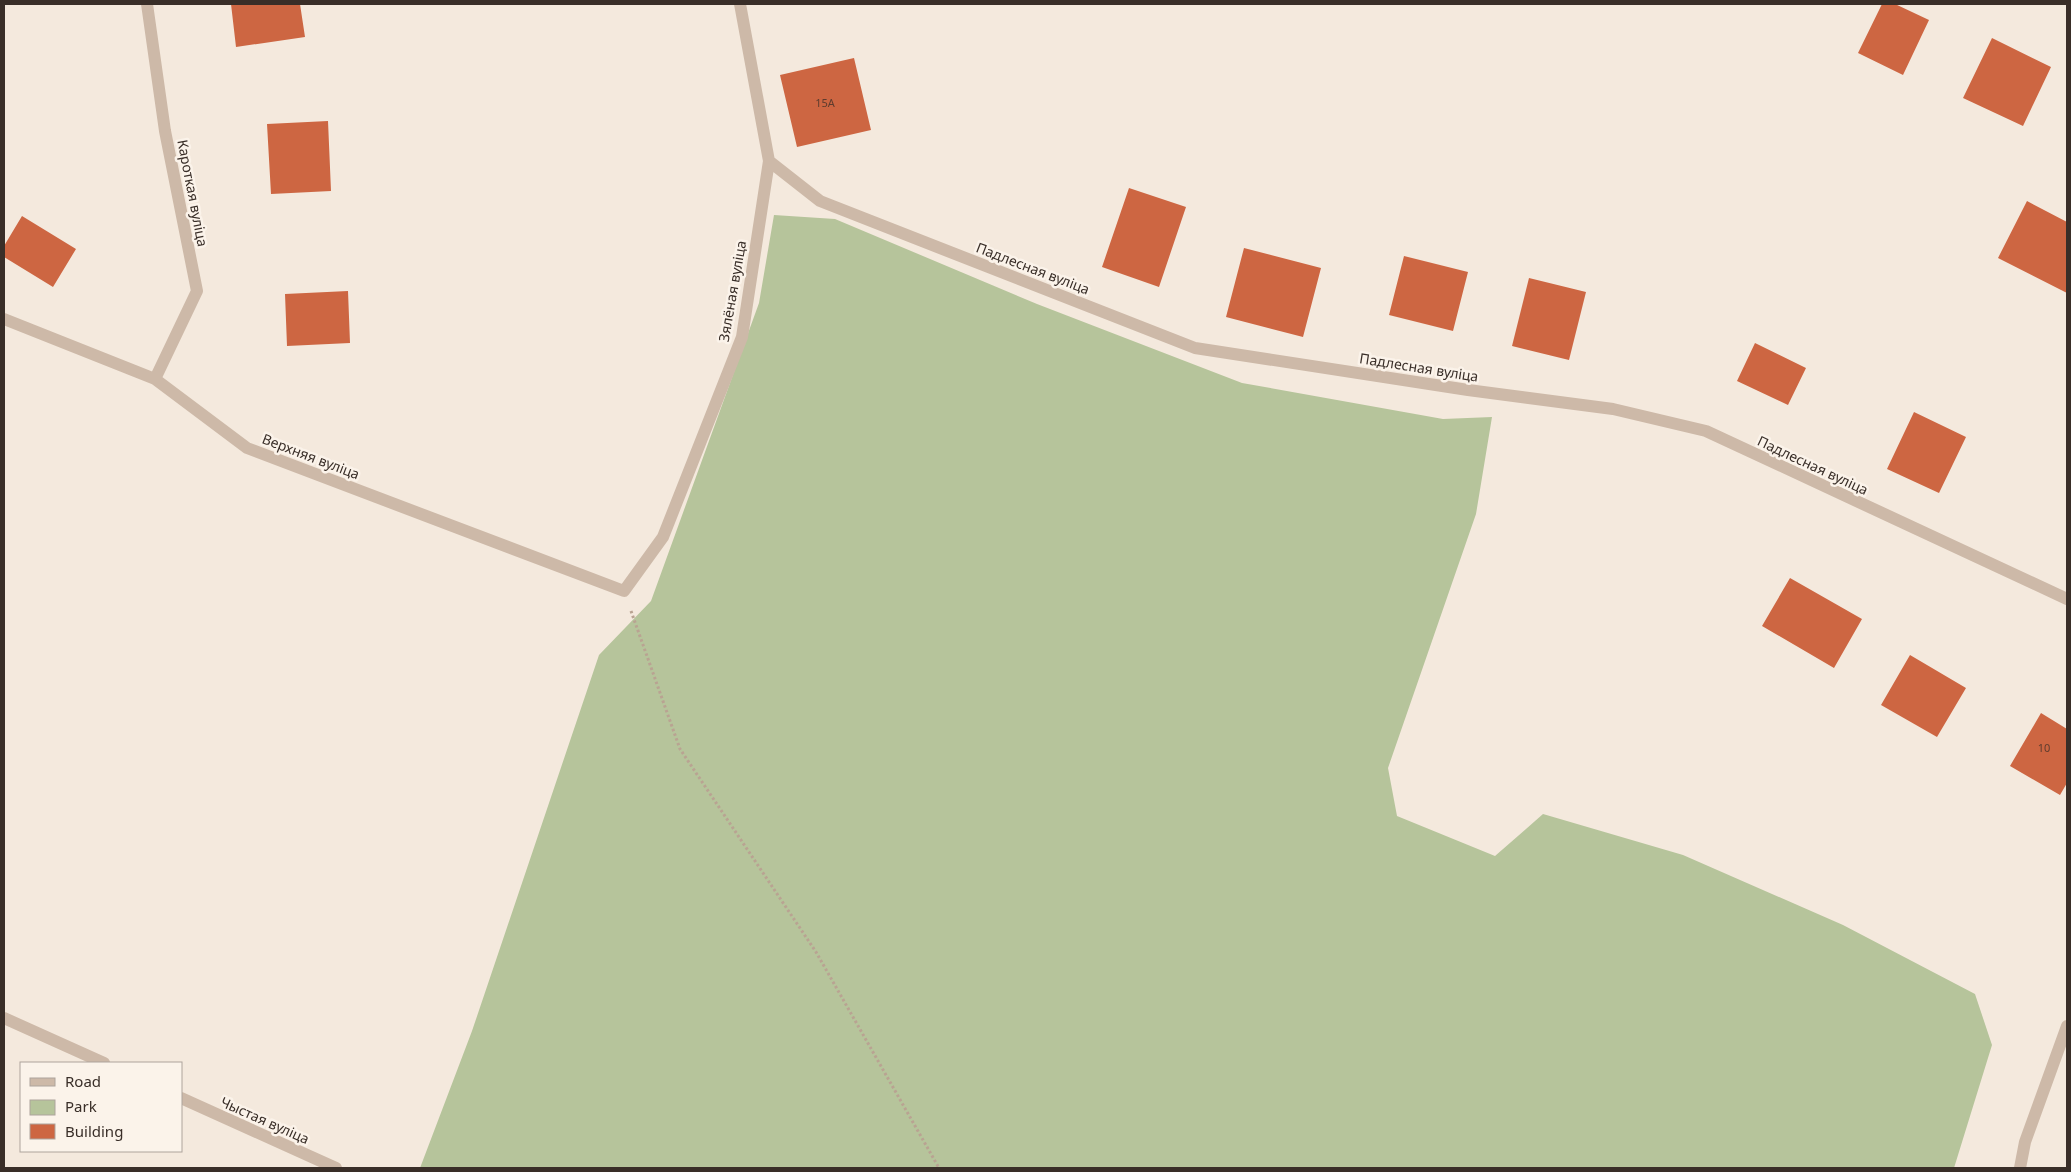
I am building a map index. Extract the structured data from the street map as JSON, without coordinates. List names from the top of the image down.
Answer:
{
  "streets": {
    "street": [
      "Кароткая вуліца",
      "Падлесная вуліца",
      "Зялёная вуліца",
      "Верхняя вуліца",
      "Чыстая вуліца"
    ]
  },
  "crossings": [
    ["Кароткая вуліца", "Верхняя вуліца"],
    ["Падлесная вуліца", "Зялёная вуліца"],
    ["Зялёная вуліца", "Верхняя вуліца"]
  ],
  "house_numbers": ["15А", "10"],
  "legend": ["Road", "Park", "Building"]
}
